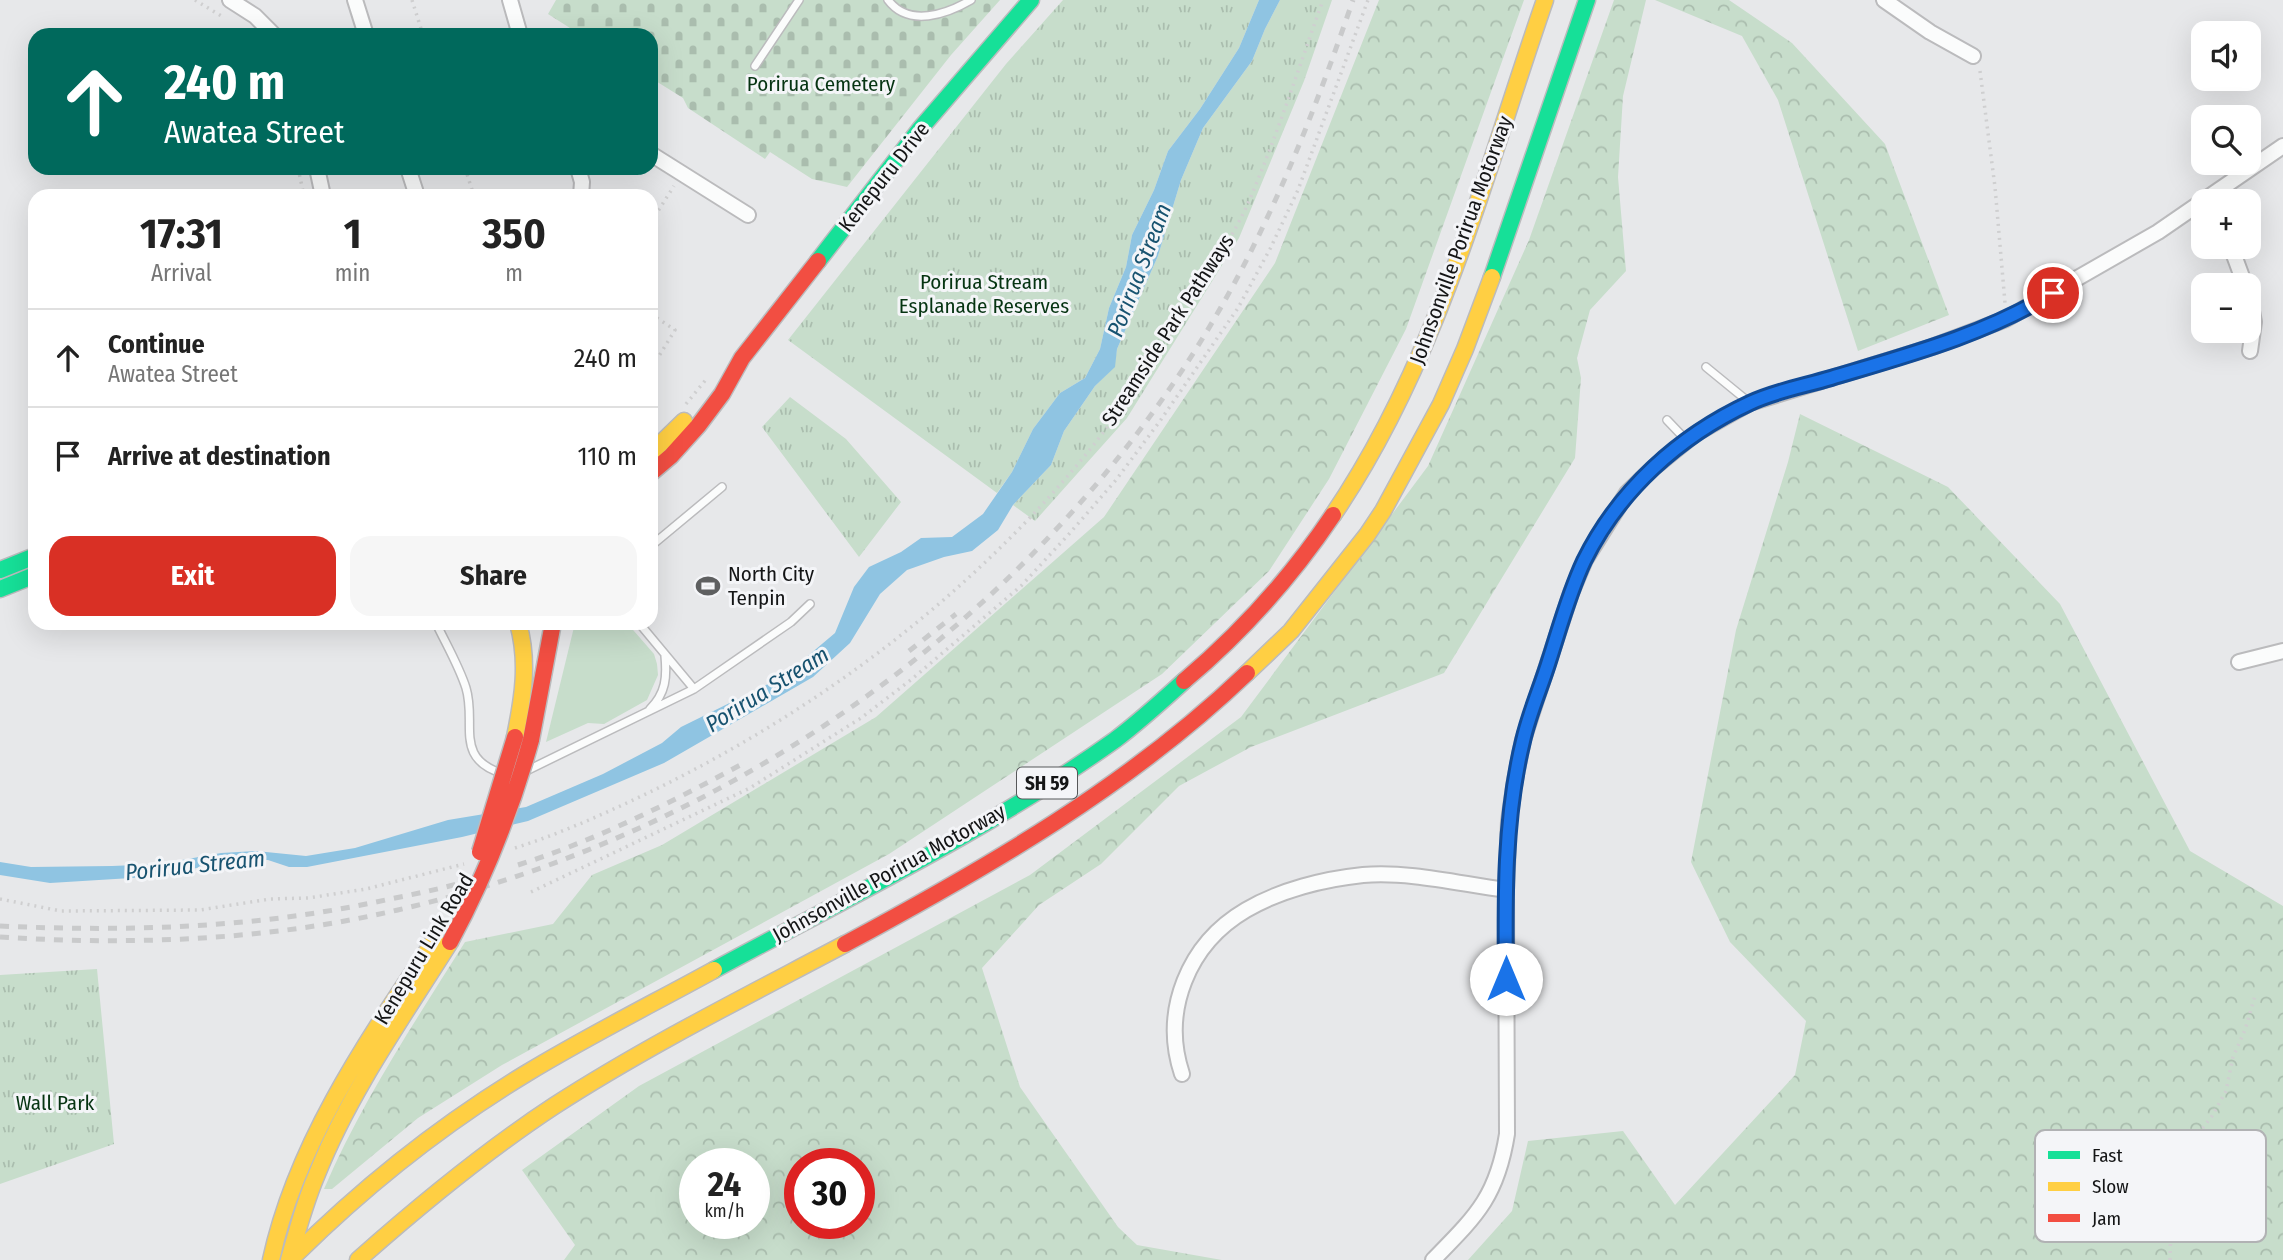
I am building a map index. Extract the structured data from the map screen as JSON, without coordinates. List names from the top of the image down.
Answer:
{
  "streets": {
    "main road": [
      "Kenepuru Drive",
      "Johnsonville Porirua Motorway",
      "SH 59",
      "Kenepuru Link Road"
    ],
    "path": ["Streamside Park Pathways"]
  },
  "crossings": [
    ["Johnsonville Porirua Motorway", "Kenepuru Link Road"]
  ],
  "water": ["Porirua Stream"],
  "parks": ["Porirua Cemetery", "Porirua Stream Esplanade Reserves", "Wall Park"],
  "places": {
    "sports": ["North City Tenpin"]
  },
  "legend": ["Fast", "Slow", "Jam"],
  "page": {
    "map_buttons": ["+", "−"],
    "turn": ["240 m", "Awatea Street"],
    "eta": [
      "17:31",
      "Arrival",
      "1",
      "min",
      "350",
      "m"
    ],
    "list": [
      {
        "name": "Continue",
        "note": "Awatea Street",
        "value": "240 m"
      },
      {
        "name": "Arrive at destination",
        "value": "110 m"
      }
    ],
    "buttons": ["Exit", "Share"],
    "speed": "24 km/h",
    "limit": "30"
  }
}
